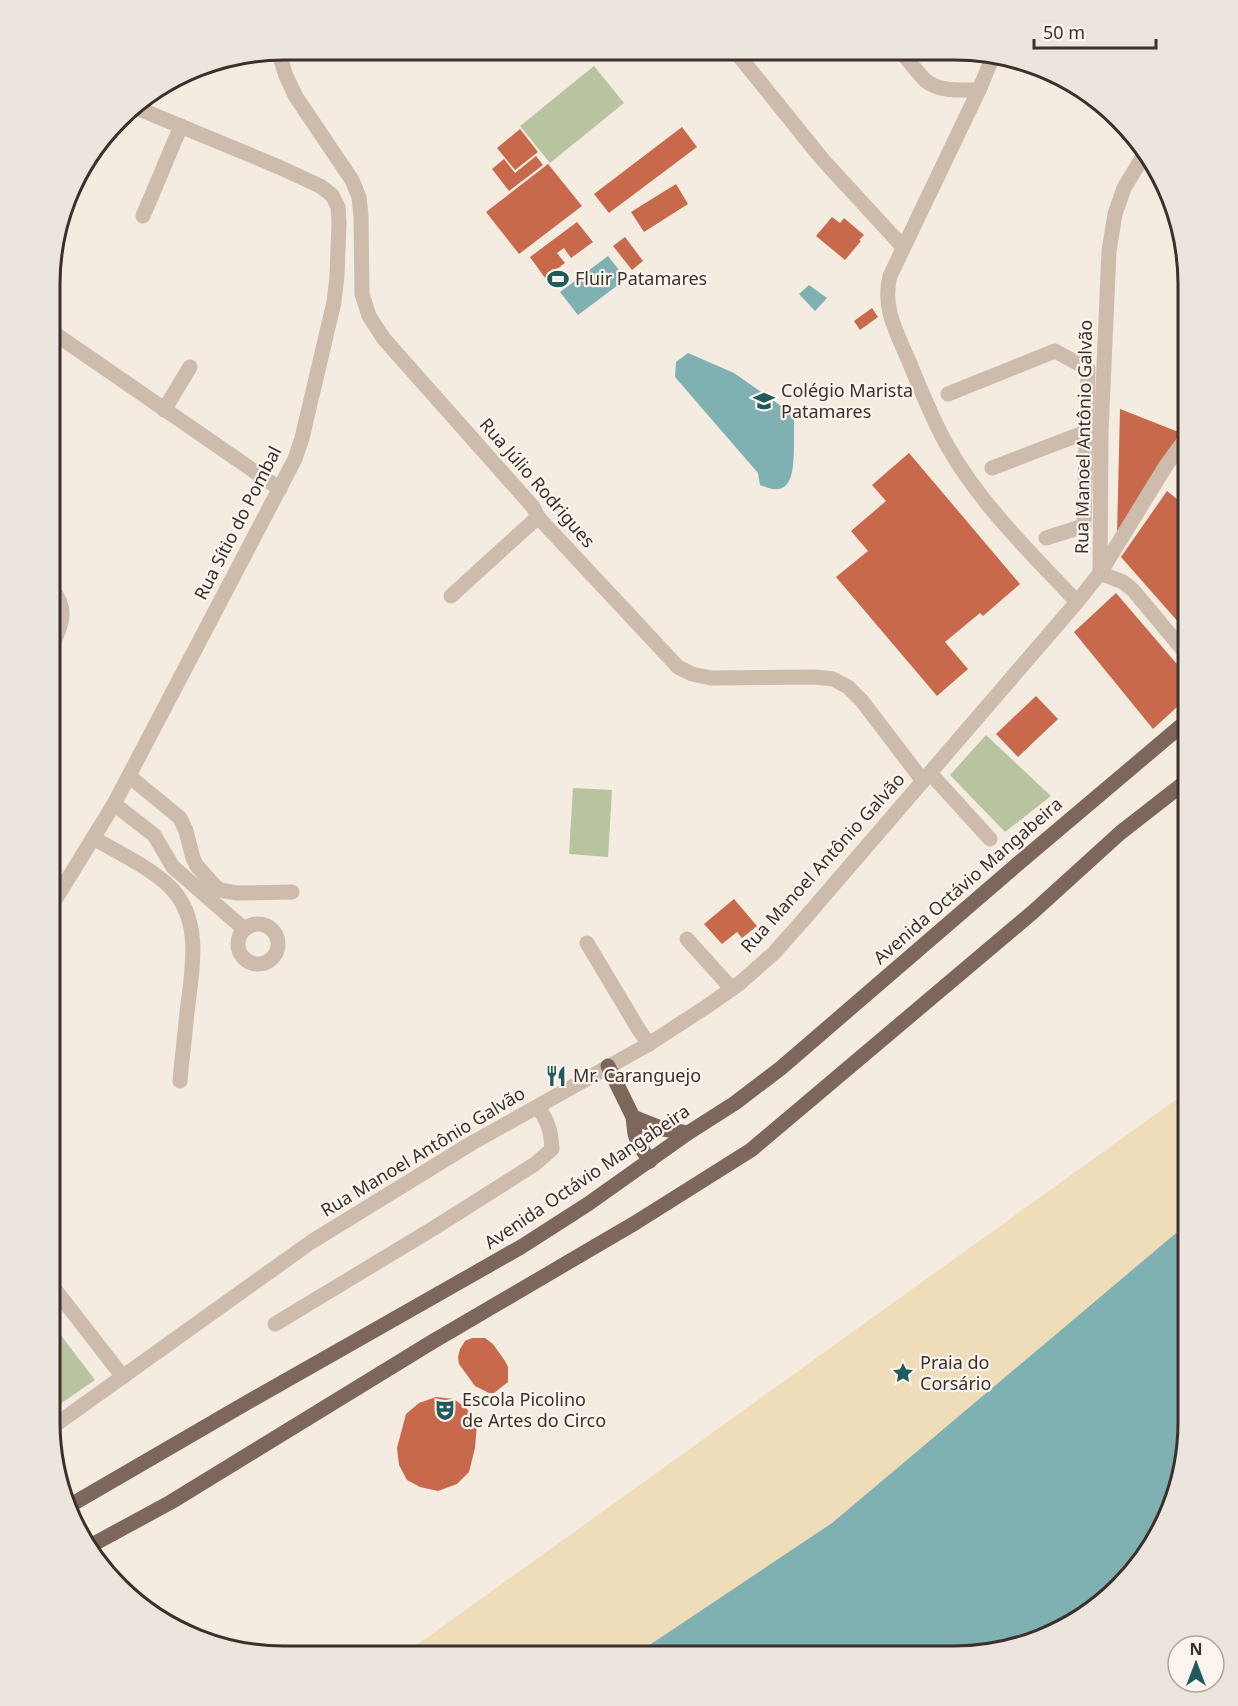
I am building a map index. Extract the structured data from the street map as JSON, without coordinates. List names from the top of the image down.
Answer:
{
  "streets": {
    "main road": ["Avenida Octávio Mangabeira"],
    "street": ["Rua Manoel Antônio Galvão", "Rua Júlio Rodrigues", "Rua Sítio do Pombal"]
  },
  "crossings": [
    ["Rua Manoel Antônio Galvão", "Rua Júlio Rodrigues"]
  ],
  "places": {
    "sports": ["Fluir Patamares"],
    "school or university": ["Colégio Marista Patamares"],
    "restaurant": ["Mr. Caranguejo"],
    "place": ["Praia do Corsário"],
    "theatre": ["Escola Picolino de Artes do Circo"]
  },
  "scale_bar": "50 m",
  "north": "top"
}
